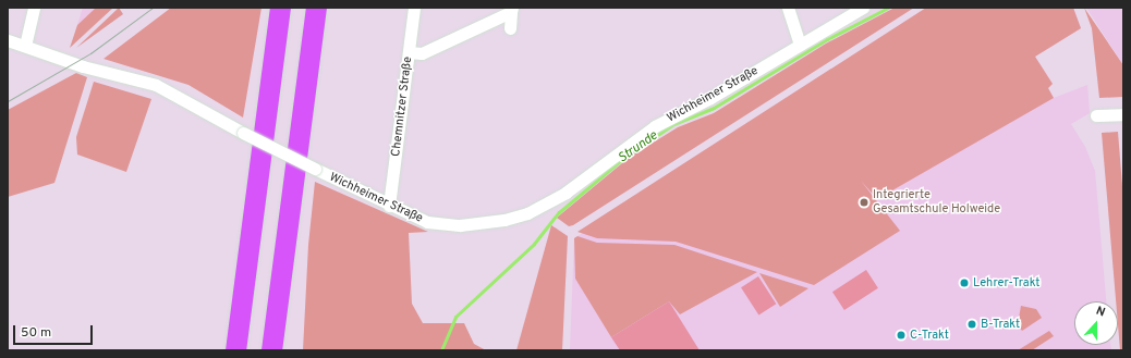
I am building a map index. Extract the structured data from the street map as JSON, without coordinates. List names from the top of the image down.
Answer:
{
  "streets": {
    "street": ["Wichheimer Straße", "Chemnitzer Straße"]
  },
  "crossings": [
    ["Wichheimer Straße", "Chemnitzer Straße"]
  ],
  "water": ["Strunde"],
  "places": [
    "Integrierte Gesamtschule Holweide",
    "Lehrer-Trakt",
    "B-Trakt",
    "C-Trakt"
  ],
  "scale_bar": "50 m",
  "north": "top"
}
